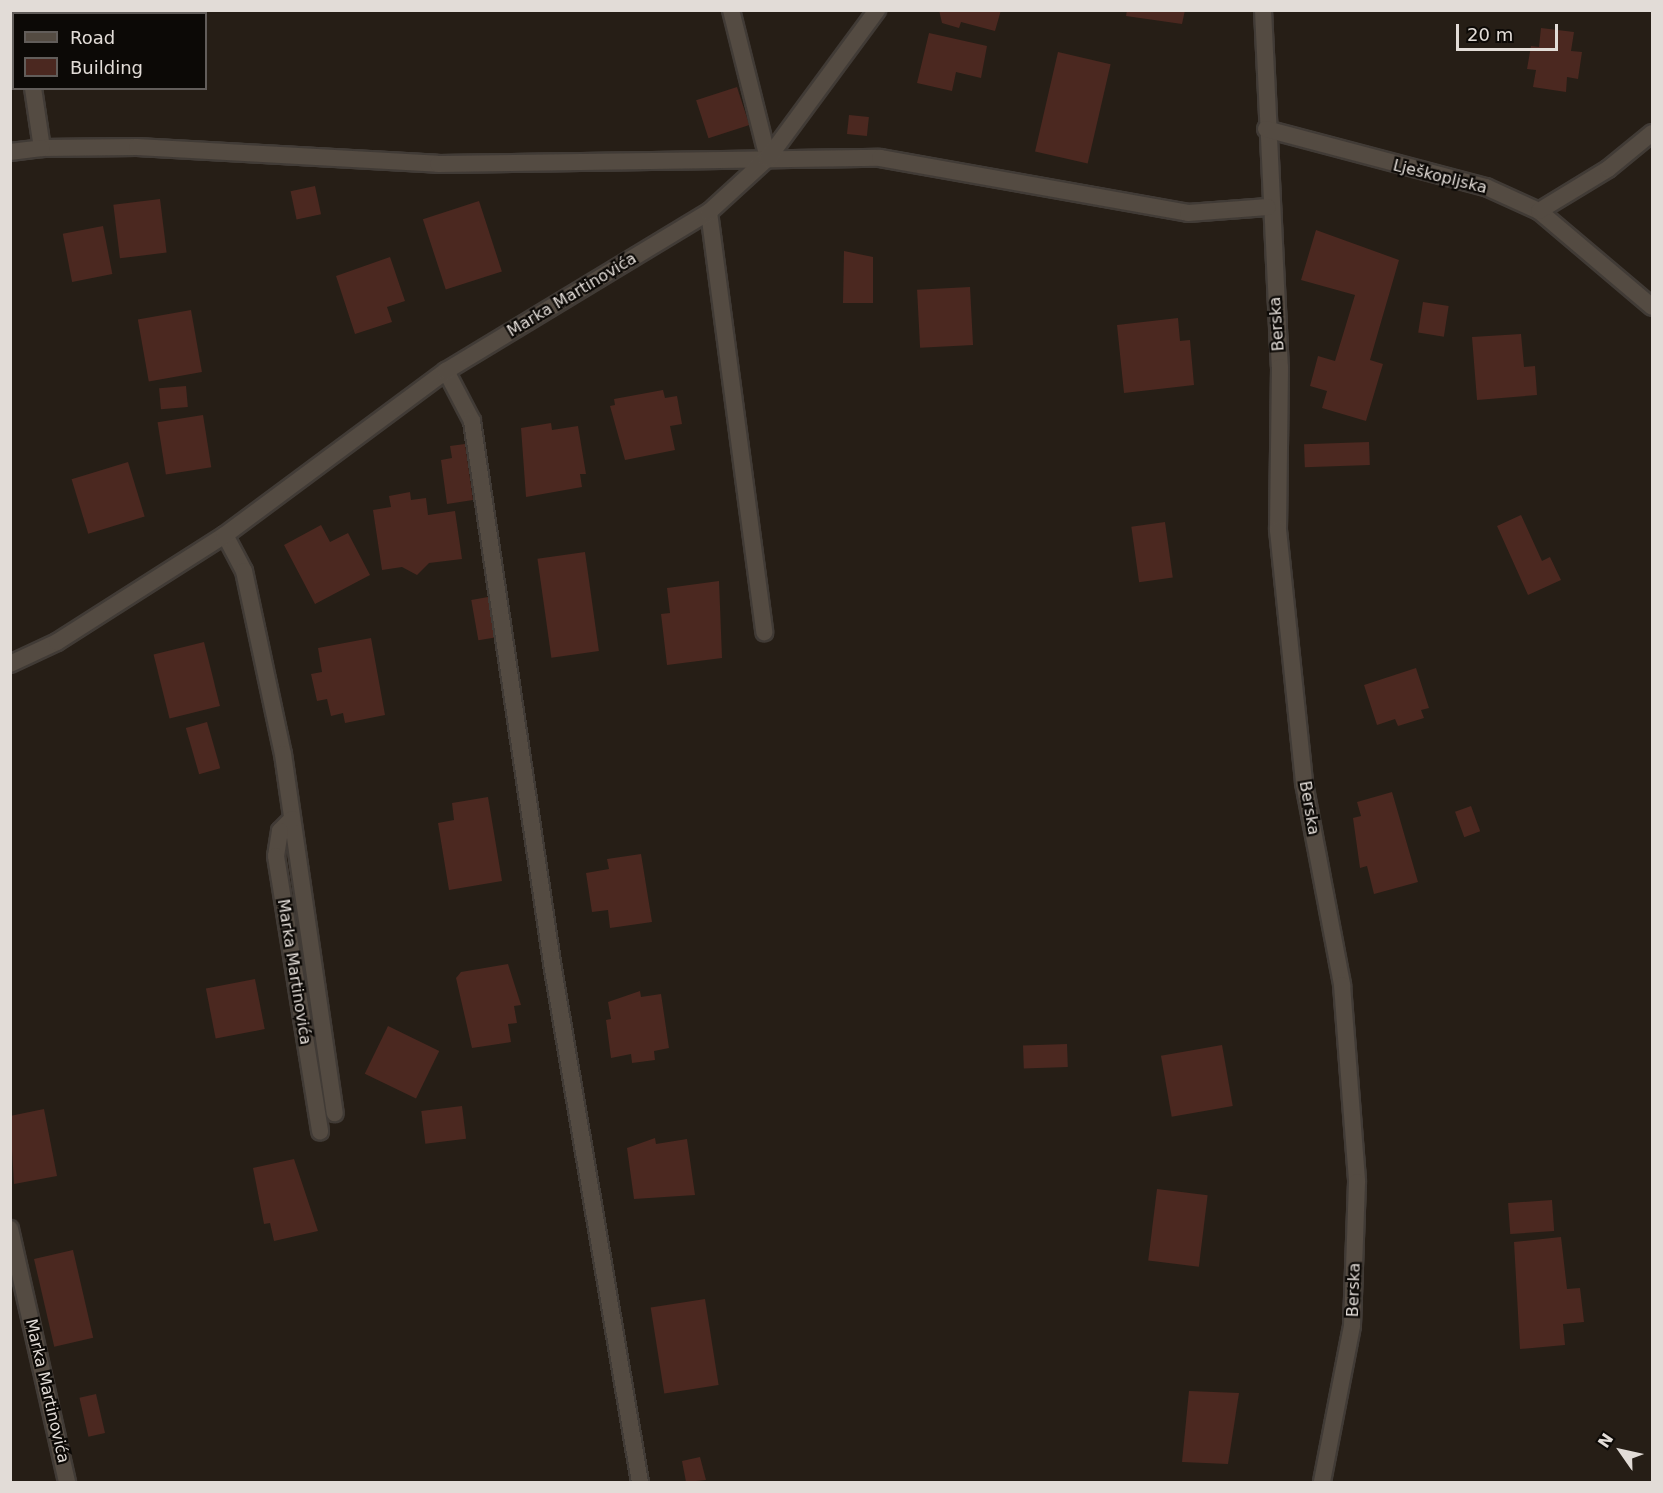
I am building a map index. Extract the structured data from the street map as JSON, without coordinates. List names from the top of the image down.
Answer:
{
  "streets": {
    "street": ["Lješkopljska", "Marka Martinovića", "Berska"]
  },
  "crossings": [
    ["Lješkopljska", "Berska"]
  ],
  "legend": ["Road", "Building"],
  "scale_bar": "20 m",
  "north": "top left"
}
